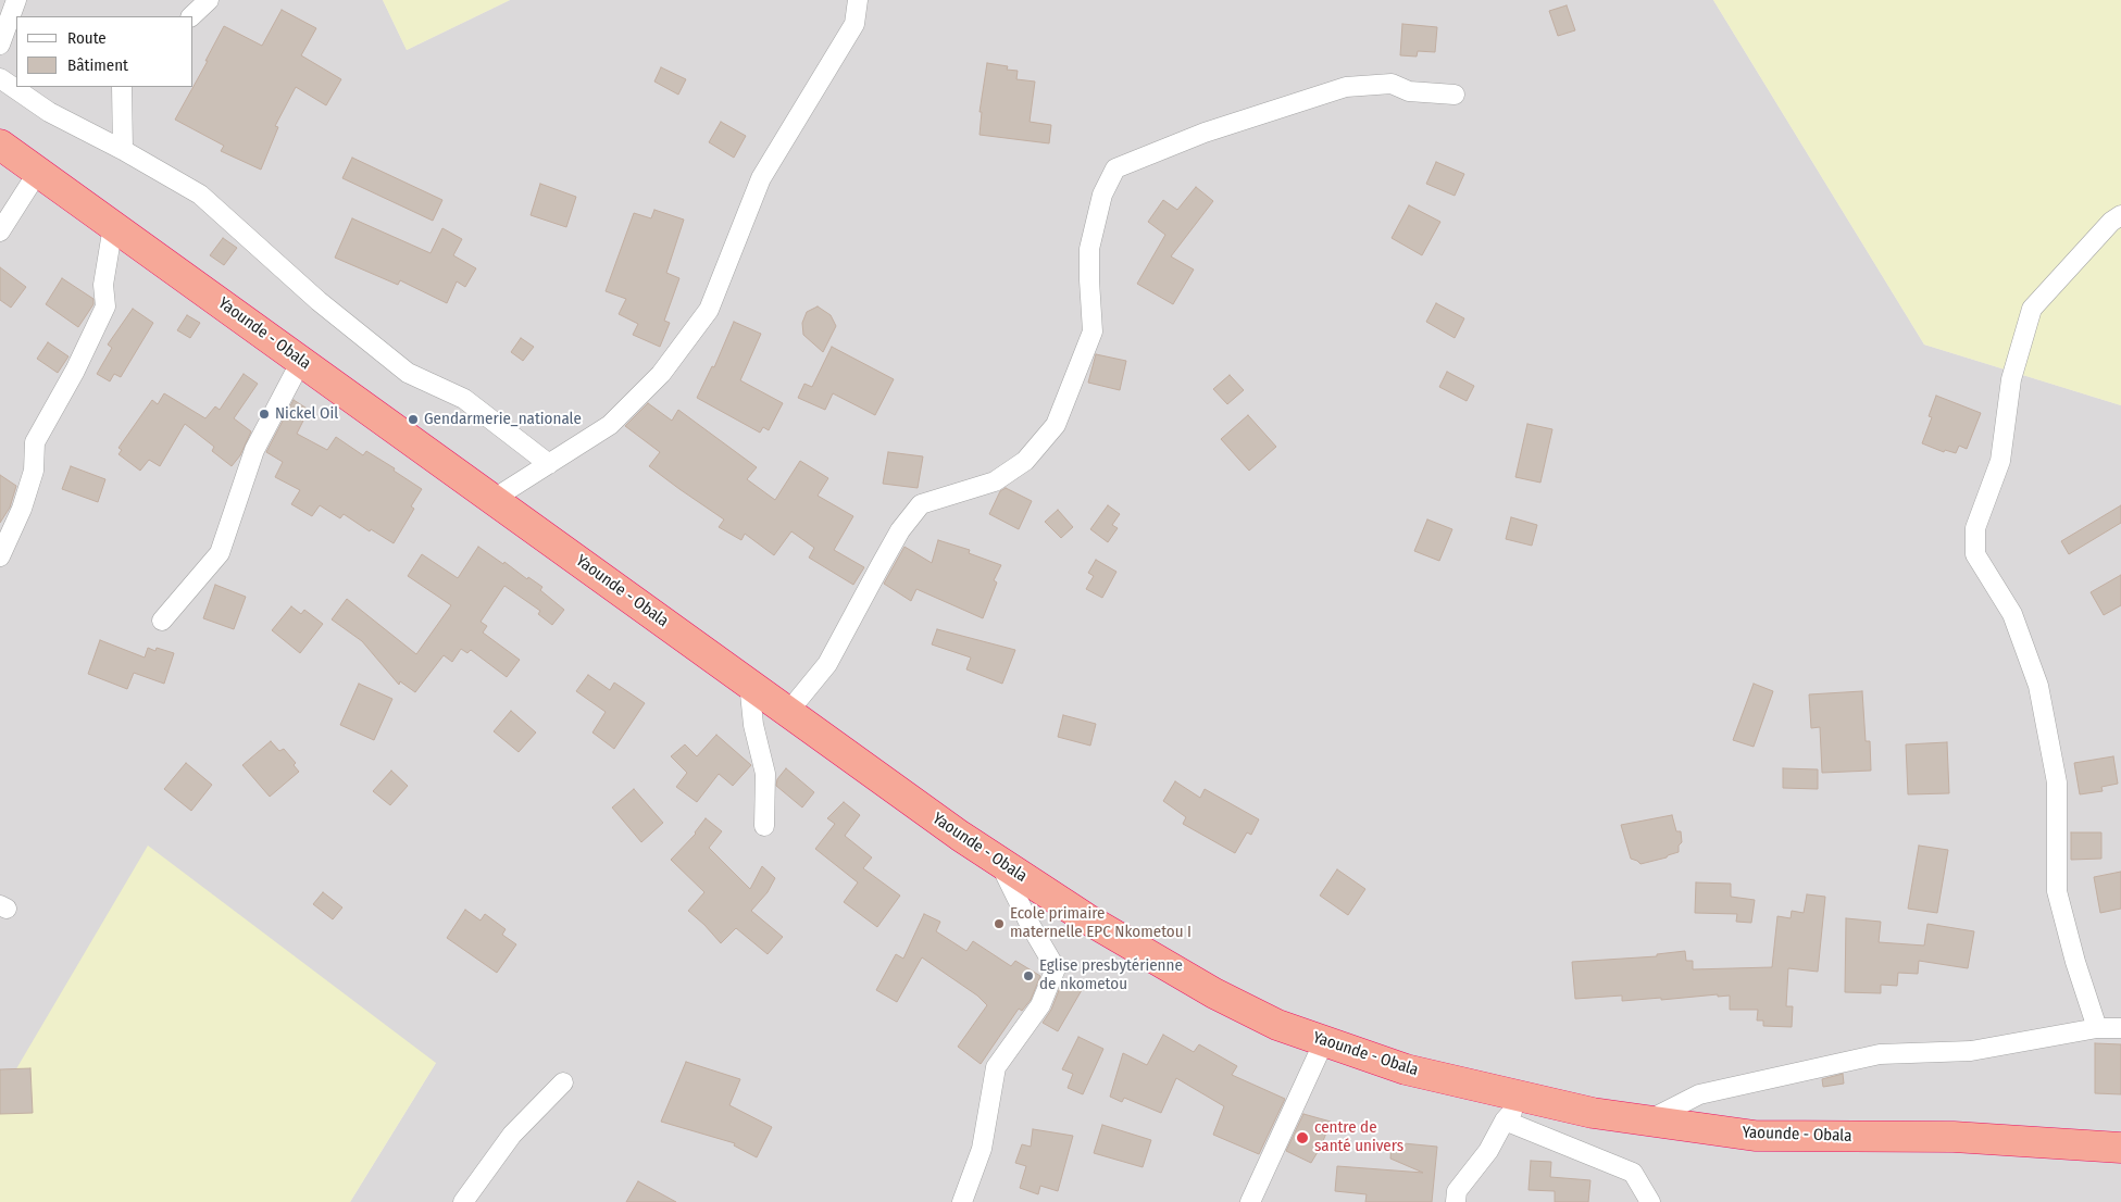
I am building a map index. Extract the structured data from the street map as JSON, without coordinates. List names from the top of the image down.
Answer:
{
  "streets": {
    "highway": ["Yaounde - Obala"]
  },
  "places": [
    "Nickel Oil",
    "Gendarmerie_nationale",
    "Ecole primaire maternelle EPC Nkometou I",
    "Eglise presbytérienne de nkometou",
    "centre de santé univers"
  ],
  "legend": ["Route", "Bâtiment"]
}
